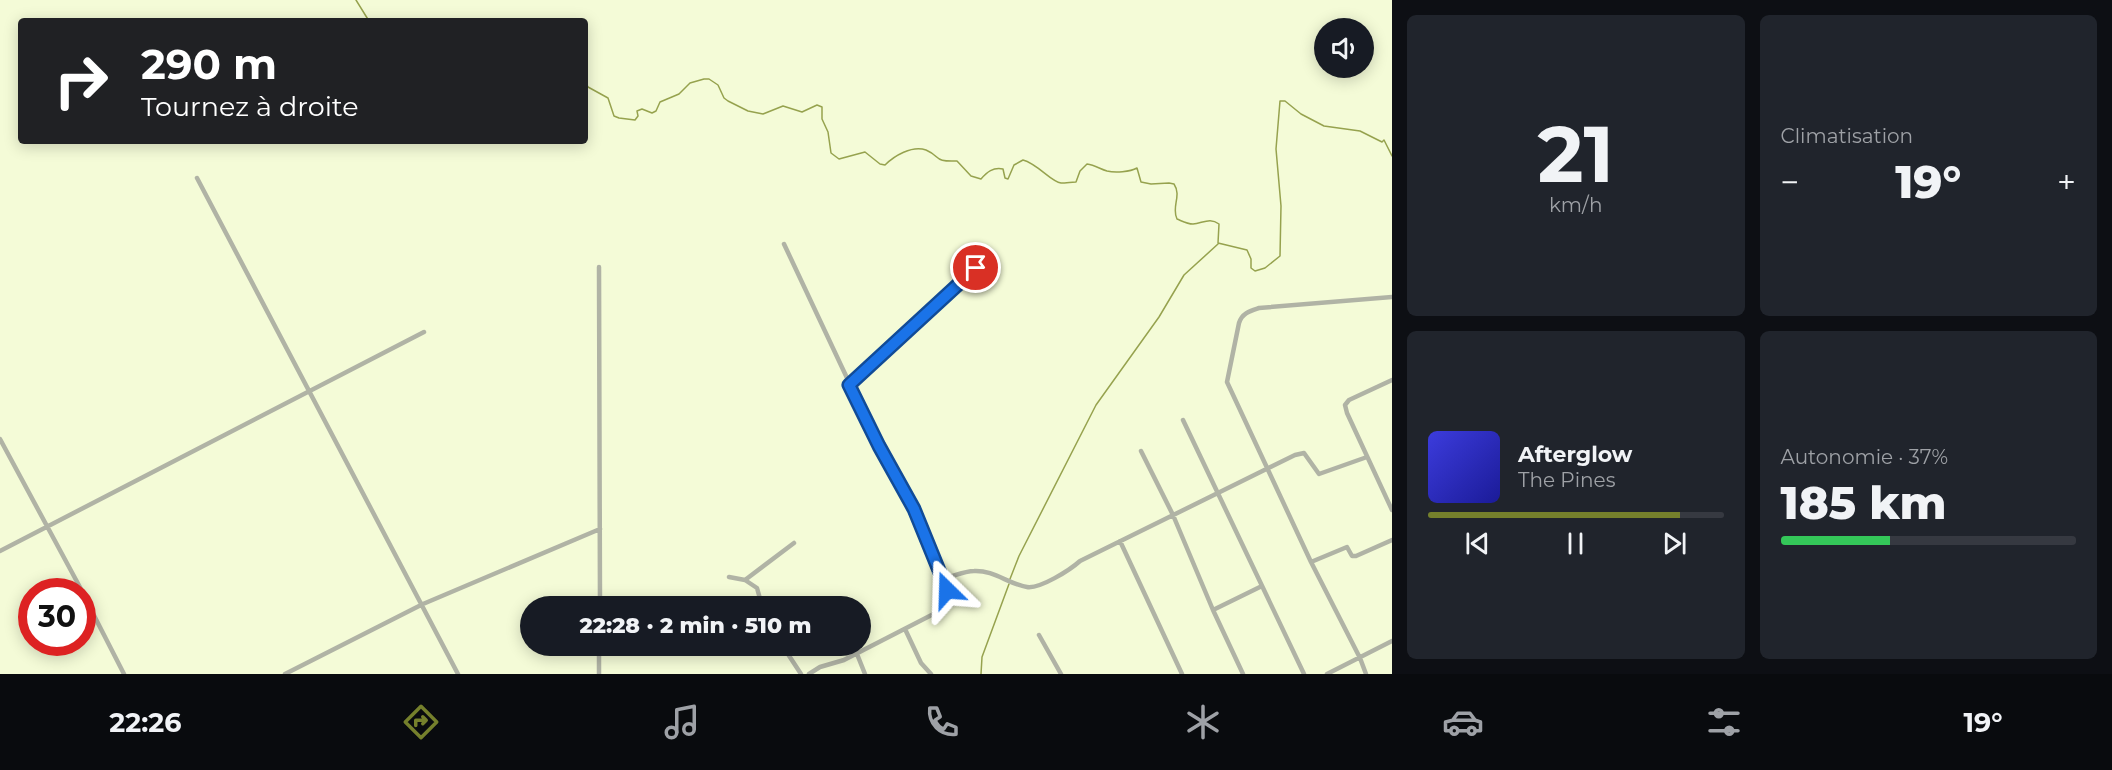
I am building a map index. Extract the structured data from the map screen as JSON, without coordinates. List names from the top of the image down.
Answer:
{
  "page": {
    "tile": [
      ["21", "km/h"],
      "Climatisation",
      ["Autonomie · 37%", "185 km"]
    ],
    "turn": ["290 m", "Tournez à droite"],
    "heat": ["−", "19°", "+"],
    "song": ["Afterglow", "The Pines"],
    "limit": "30",
    "trip": "22:28 · 2 min · 510 m",
    "tabs": ["22:26", "19°"]
  }
}
